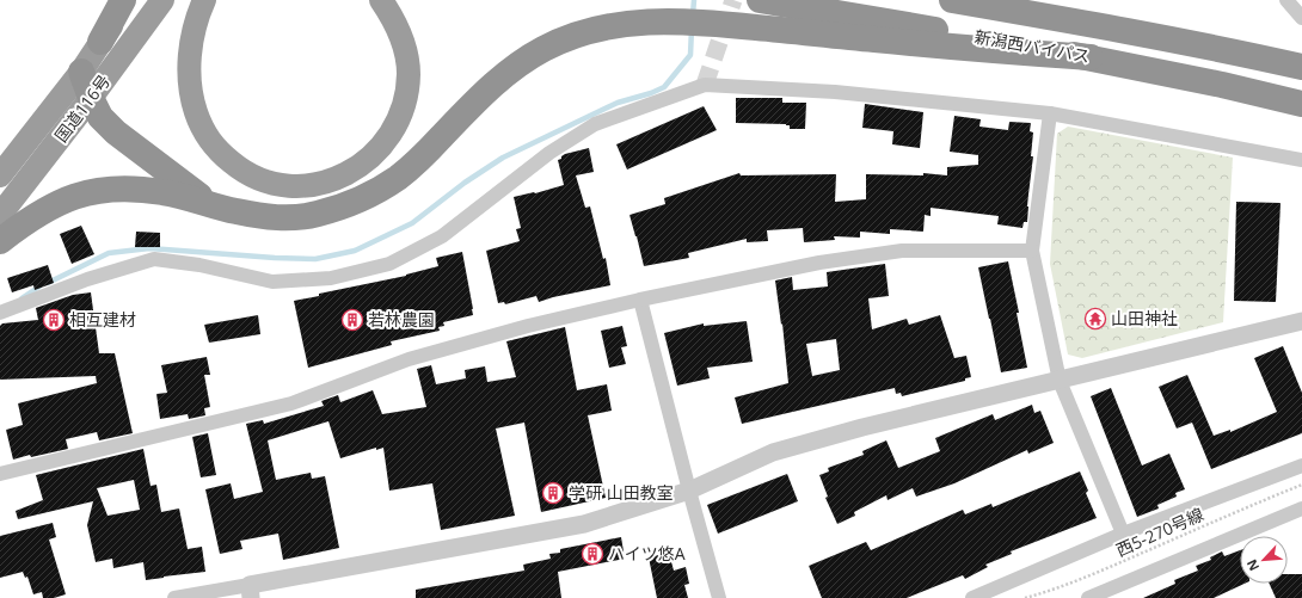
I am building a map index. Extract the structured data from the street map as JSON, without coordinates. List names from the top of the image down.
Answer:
{
  "streets": {
    "highway": ["新潟西バイパス", "国道116号"],
    "path": ["西5-270号線"]
  },
  "places": {
    "temple": ["山田神社"],
    "building": [
      "相互建材",
      "若林農園",
      "学研 山田教室",
      "ハイツ悠A"
    ]
  },
  "north": "bottom left"
}
